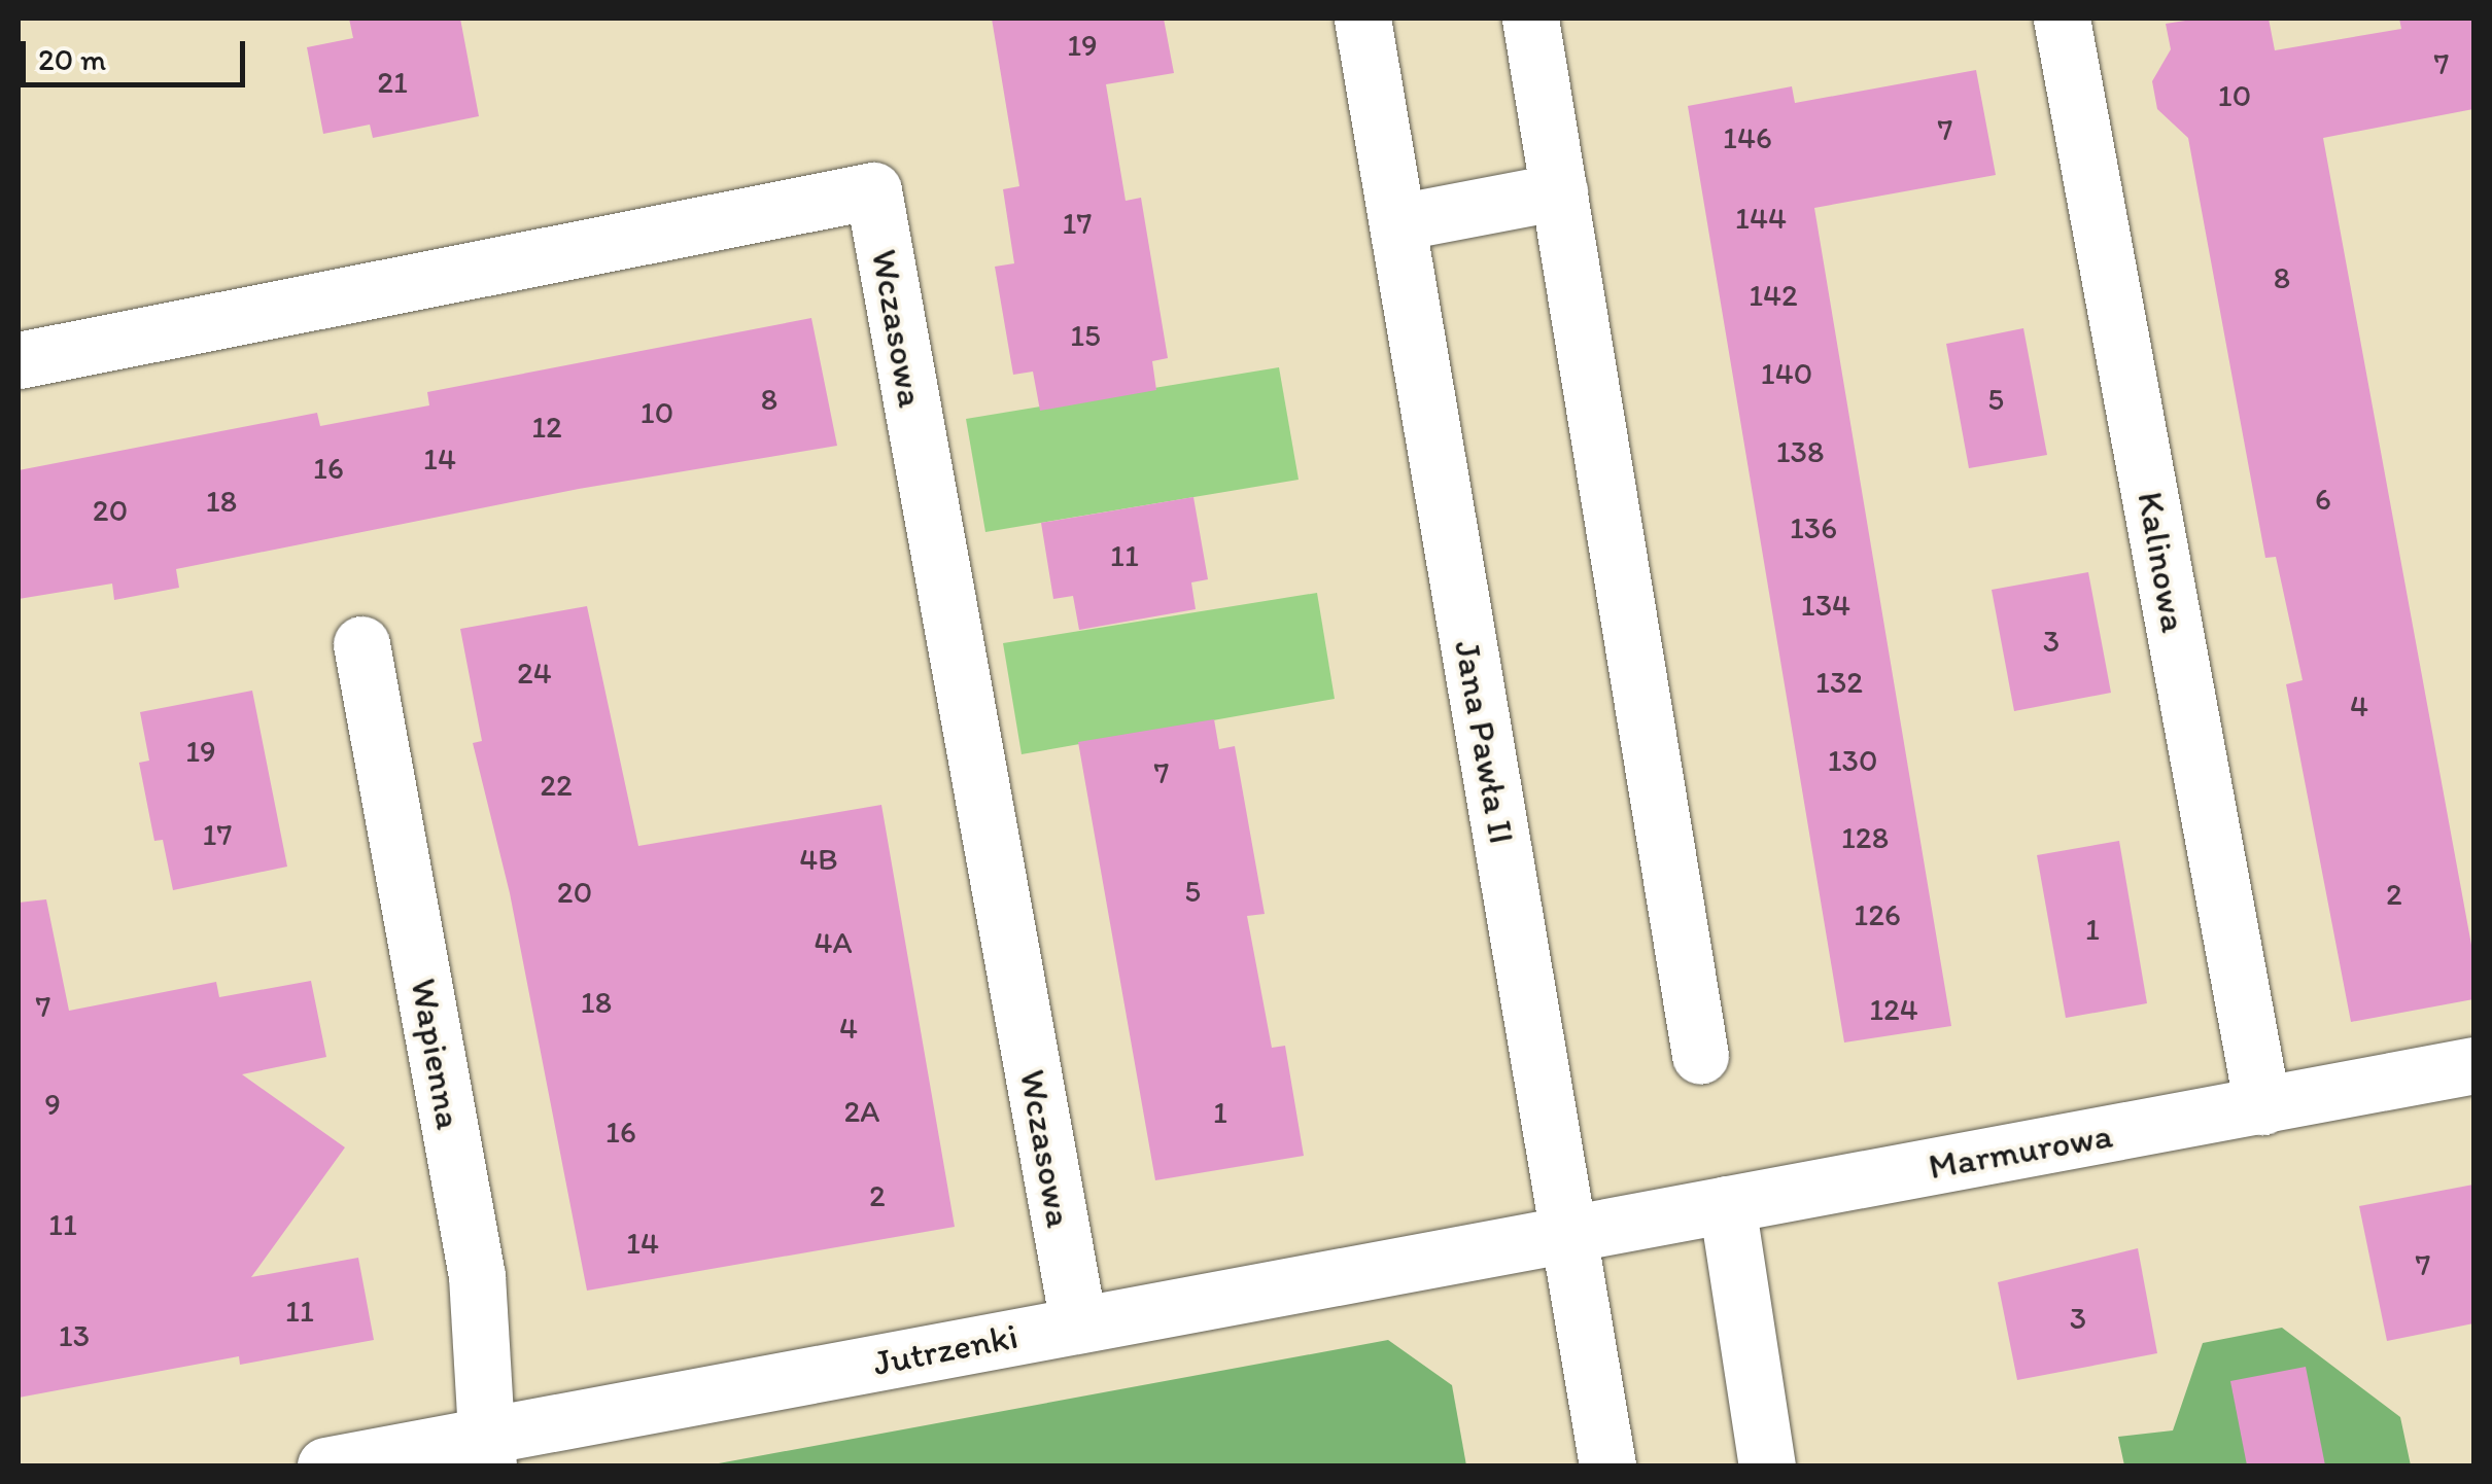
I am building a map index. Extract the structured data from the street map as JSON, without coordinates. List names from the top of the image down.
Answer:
{
  "streets": {
    "street": [
      "Wczasowa",
      "Kalinowa",
      "Jana Pawła II",
      "Wapienna",
      "Marmurowa",
      "Jutrzenki"
    ]
  },
  "crossings": [
    ["Wczasowa", "Jutrzenki"],
    ["Kalinowa", "Marmurowa"],
    ["Jana Pawła II", "Marmurowa"],
    ["Jana Pawła II", "Jutrzenki"],
    ["Wapienna", "Jutrzenki"],
    ["Marmurowa", "Jutrzenki"]
  ],
  "house_numbers": [
    "19",
    "7",
    "21",
    "10",
    "7",
    "146",
    "144",
    "17",
    "8",
    "142",
    "15",
    "140",
    "8",
    "5",
    "10",
    "12",
    "138",
    "14",
    "16",
    "6",
    "18",
    "20",
    "136",
    "11",
    "134",
    "3",
    "24",
    "132",
    "4",
    "19",
    "130",
    "7",
    "22",
    "17",
    "128",
    "4B",
    "5",
    "20",
    "2",
    "126",
    "1",
    "4A",
    "18",
    "7",
    "124",
    "4",
    "9",
    "2A",
    "1",
    "16",
    "2",
    "11",
    "14",
    "7",
    "11",
    "3",
    "13"
  ],
  "scale_bar": "20 m"
}
